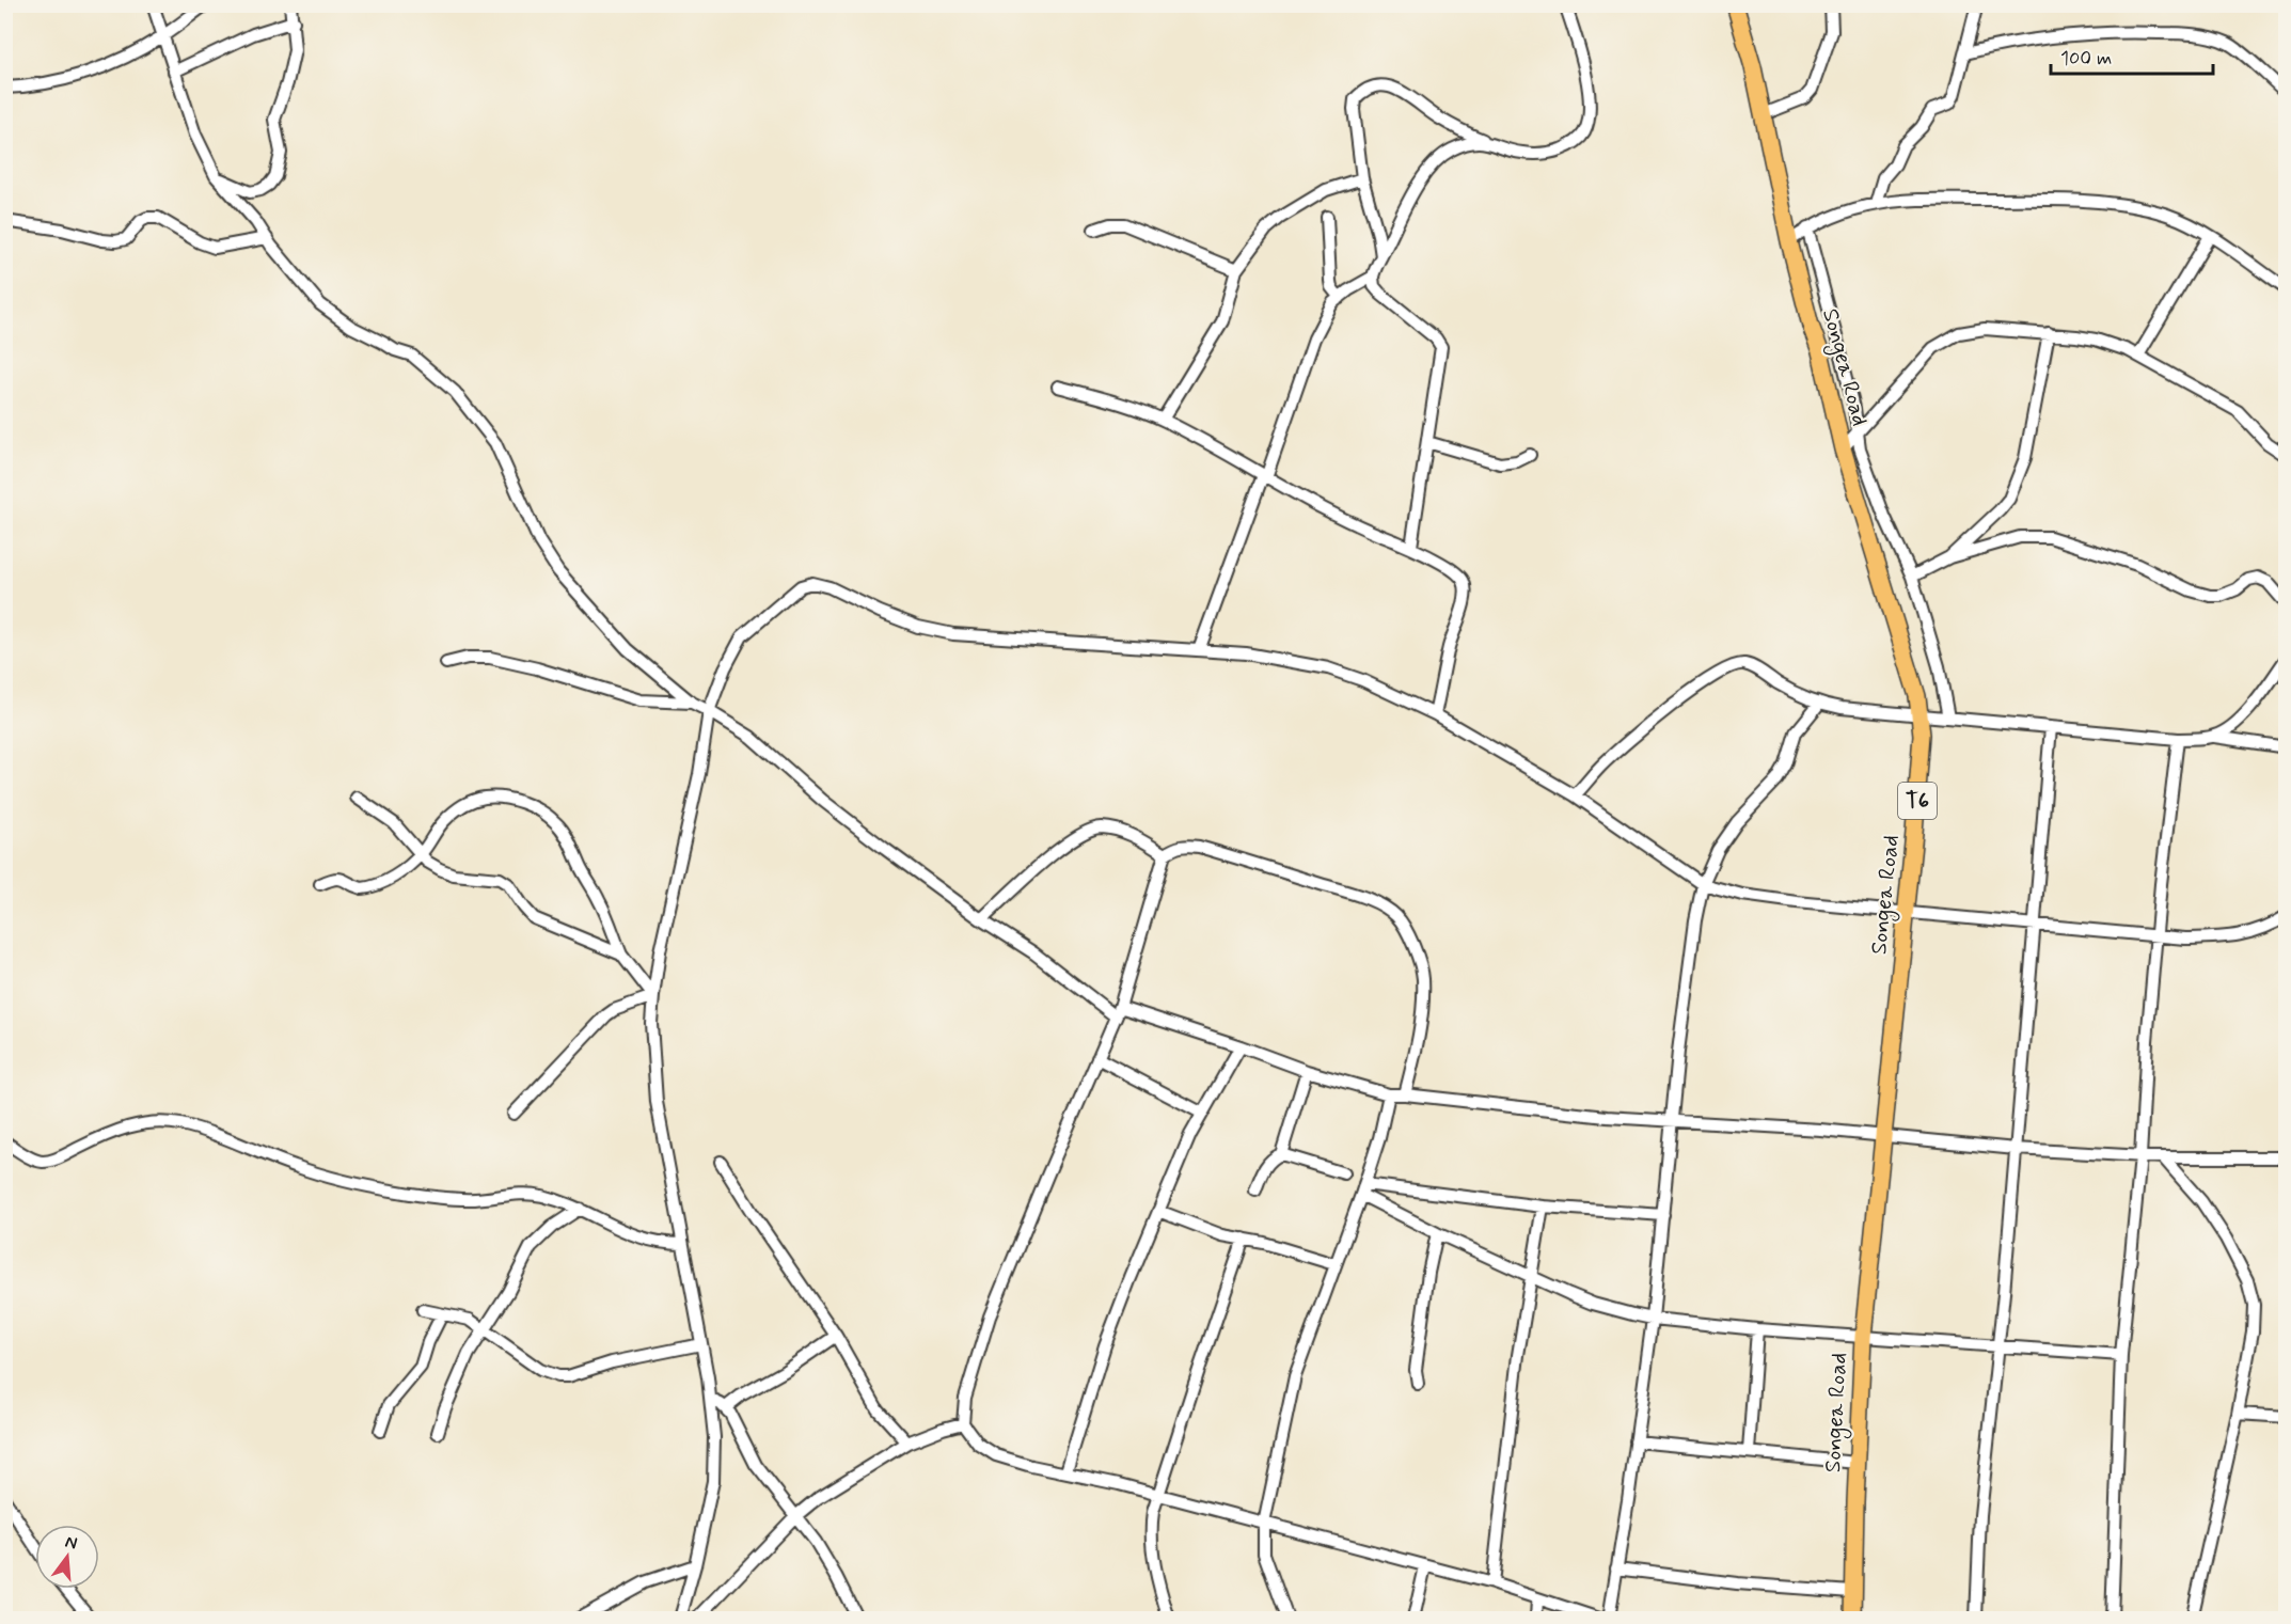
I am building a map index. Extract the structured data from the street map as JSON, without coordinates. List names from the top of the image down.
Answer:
{
  "streets": {
    "highway": ["Songea Road", "T6"]
  },
  "scale_bar": "100 m",
  "north": "top"
}
